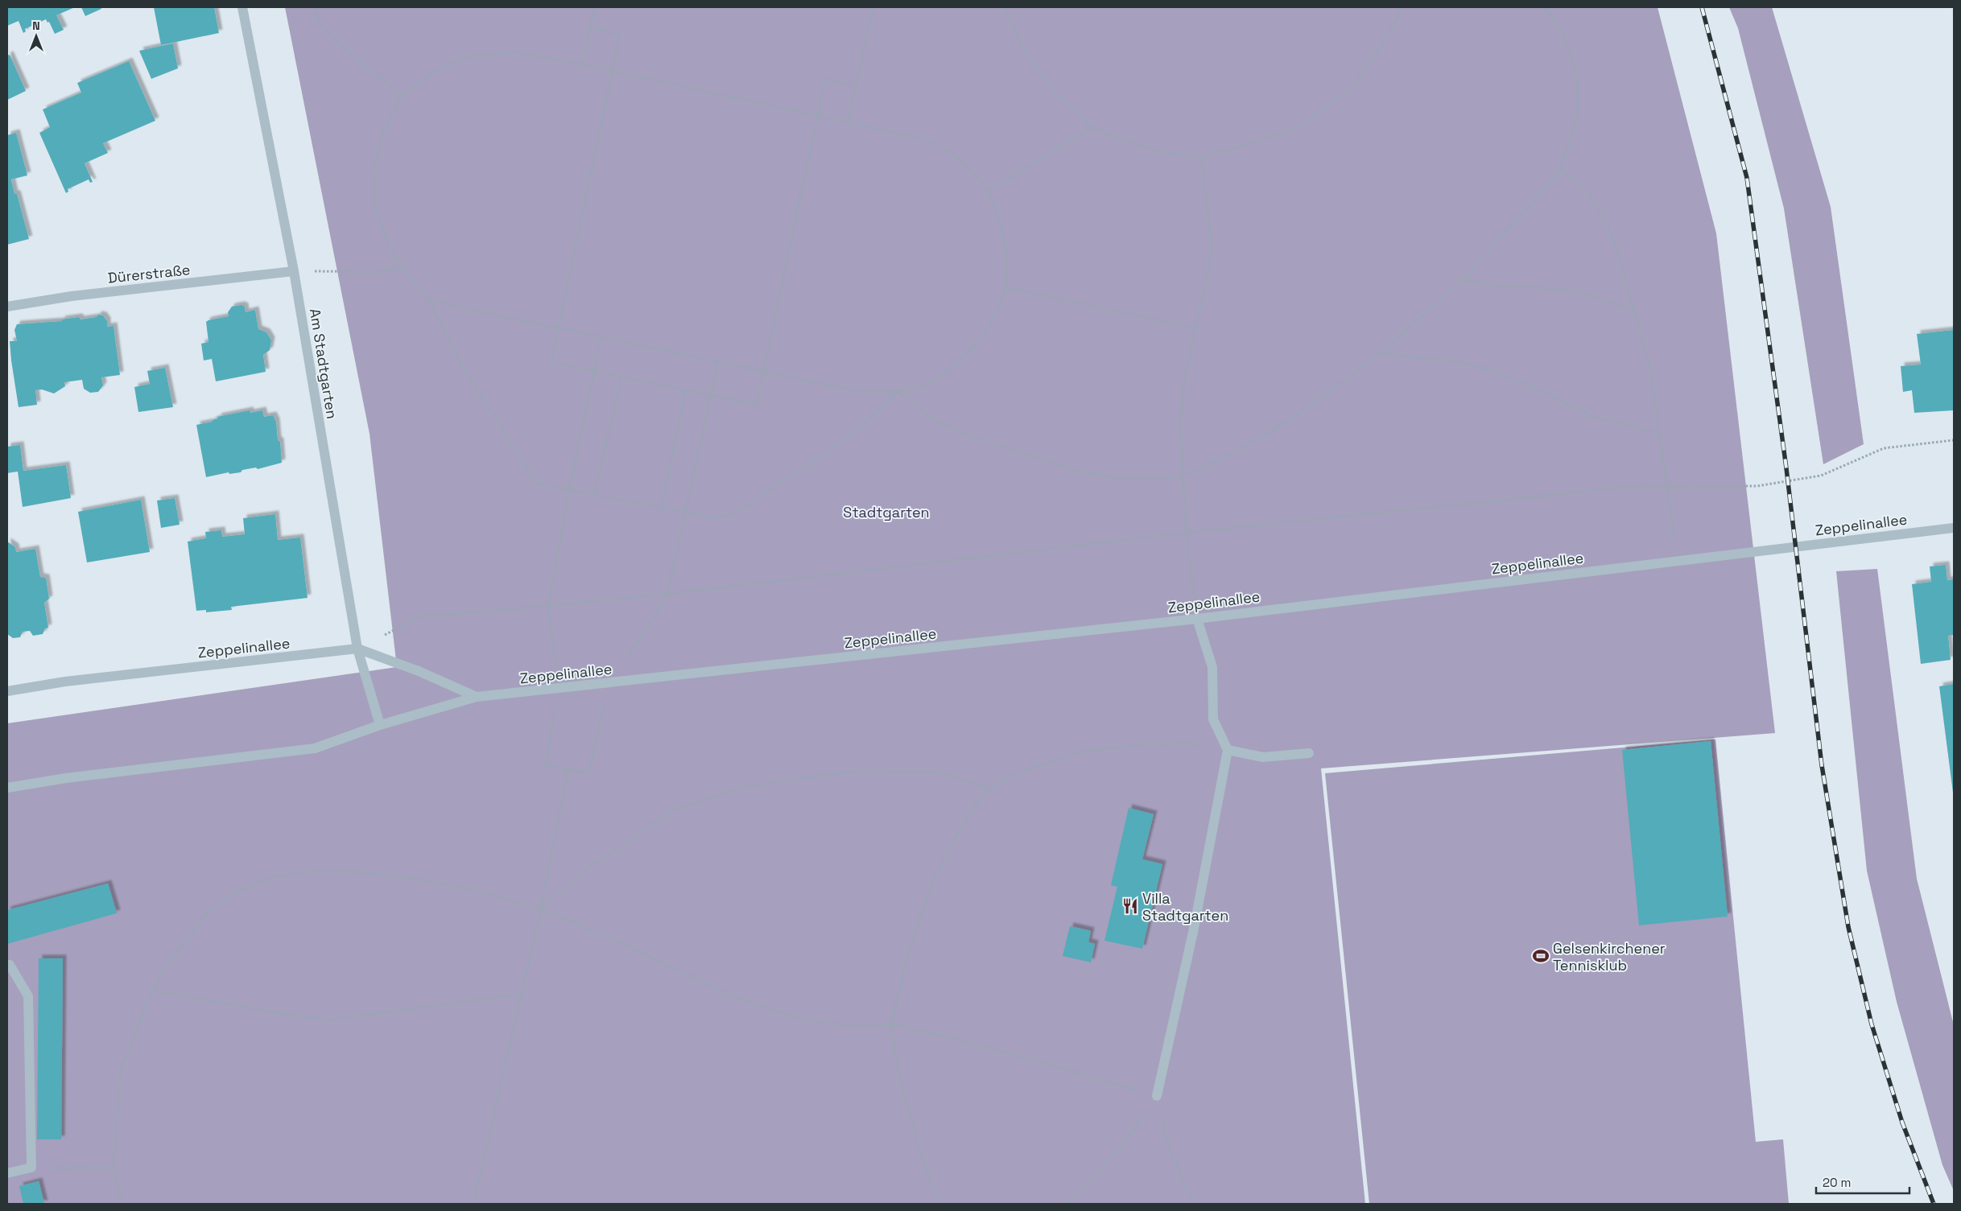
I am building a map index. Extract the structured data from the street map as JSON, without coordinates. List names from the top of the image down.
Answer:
{
  "streets": {
    "street": ["Dürerstraße", "Am Stadtgarten", "Zeppelinallee"]
  },
  "crossings": [
    ["Dürerstraße", "Am Stadtgarten"],
    ["Am Stadtgarten", "Zeppelinallee"]
  ],
  "parks": ["Stadtgarten"],
  "places": {
    "restaurant": ["Villa Stadtgarten"],
    "sports": ["Gelsenkirchener Tennisklub"]
  },
  "scale_bar": "20 m",
  "north": "top"
}
